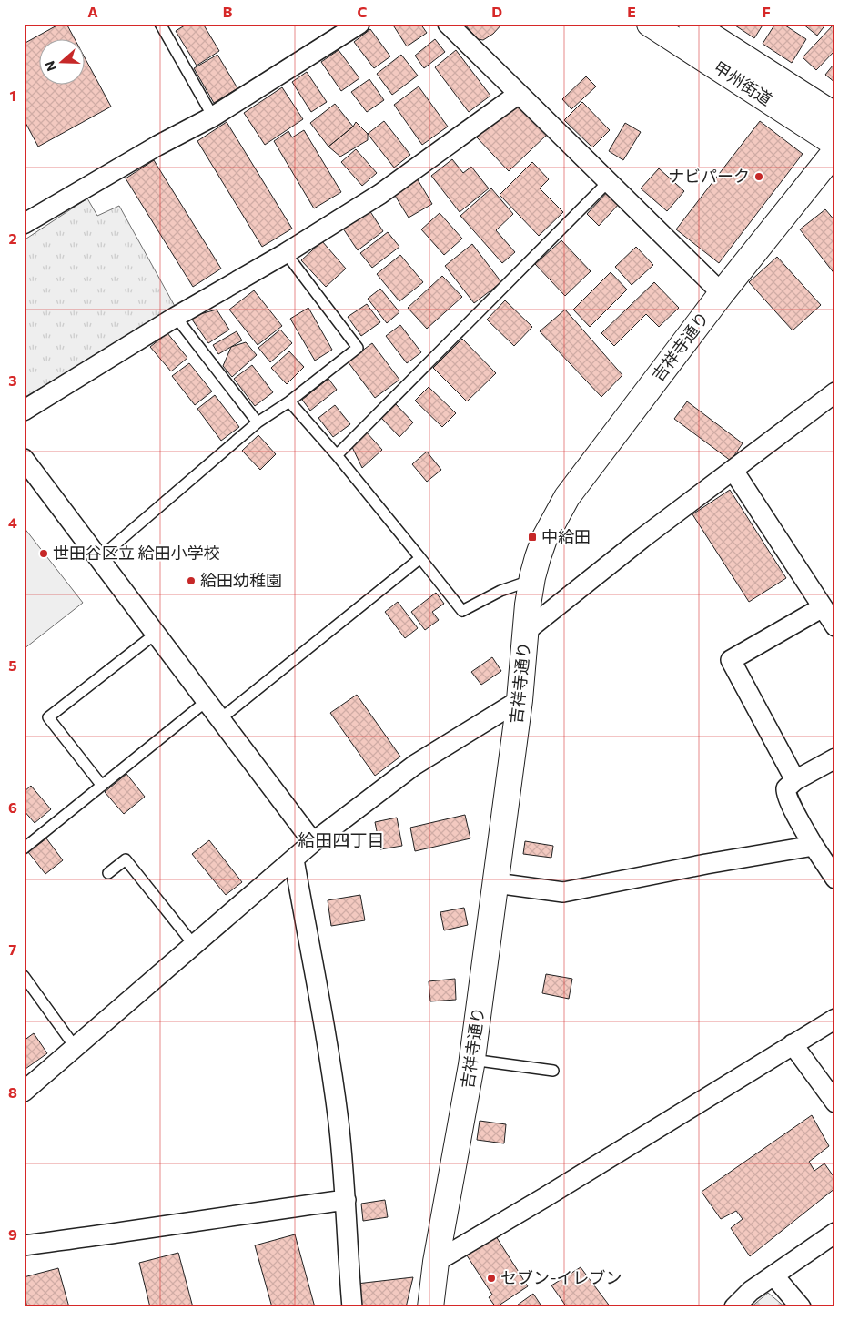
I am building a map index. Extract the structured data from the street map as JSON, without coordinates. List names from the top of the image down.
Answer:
{
  "streets": {
    "main road": ["甲州街道", "吉祥寺通り"]
  },
  "districts": ["給田四丁目"],
  "places": {
    "other": [
      "ナビパーク",
      "世田谷区立 給田小学校",
      "給田幼稚園",
      "セブン-イレブン"
    ],
    "transit": ["中給田"]
  },
  "north": "left",
  "grid": {
    "columns": [
      "A",
      "B",
      "C",
      "D",
      "E",
      "F"
    ],
    "rows": [
      "1",
      "2",
      "3",
      "4",
      "5",
      "6",
      "7",
      "8",
      "9"
    ]
  }
}
